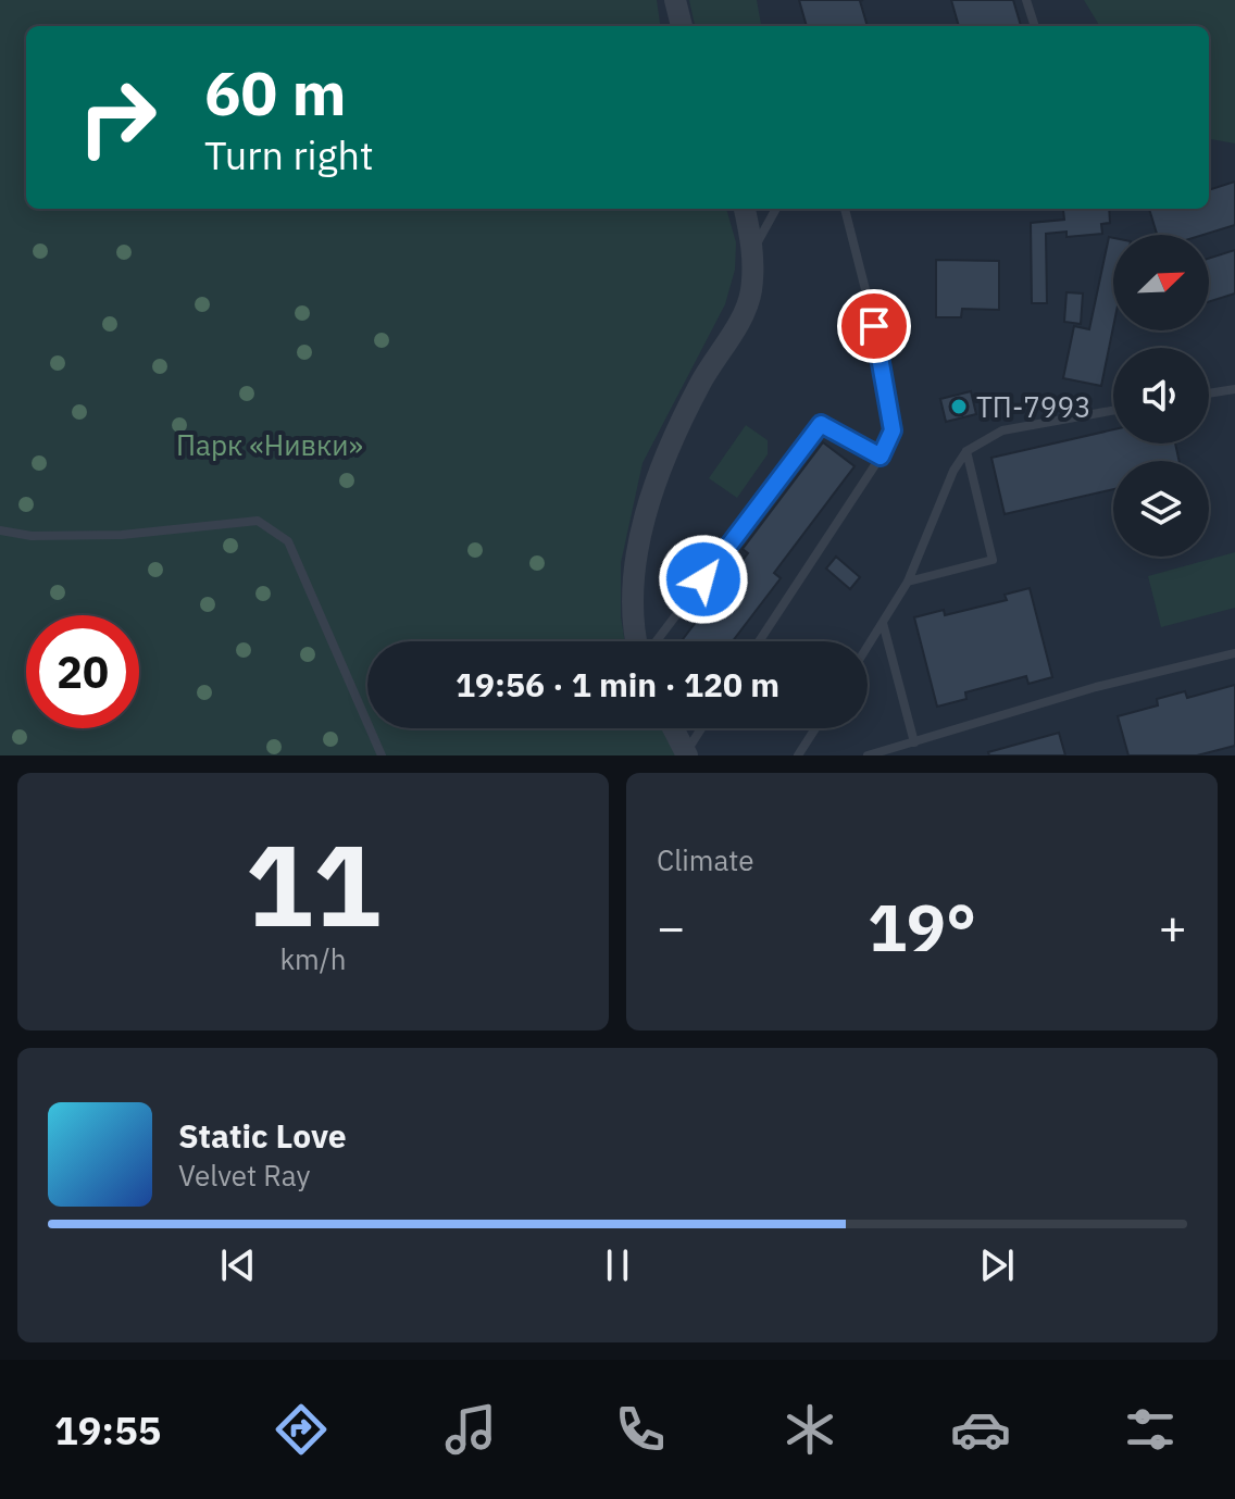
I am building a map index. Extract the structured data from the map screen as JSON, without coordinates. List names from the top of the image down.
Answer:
{
  "parks": ["Парк «Нивки»"],
  "places": ["ТП-7993"],
  "north": "top right",
  "page": {
    "turn": ["60 m", "Turn right"],
    "limit": "20",
    "trip": "19:56 · 1 min · 120 m",
    "tile": [
      ["11", "km/h"],
      "Climate"
    ],
    "heat": ["−", "19°", "+"],
    "song": ["Static Love", "Velvet Ray"],
    "tabs": "19:55"
  }
}
